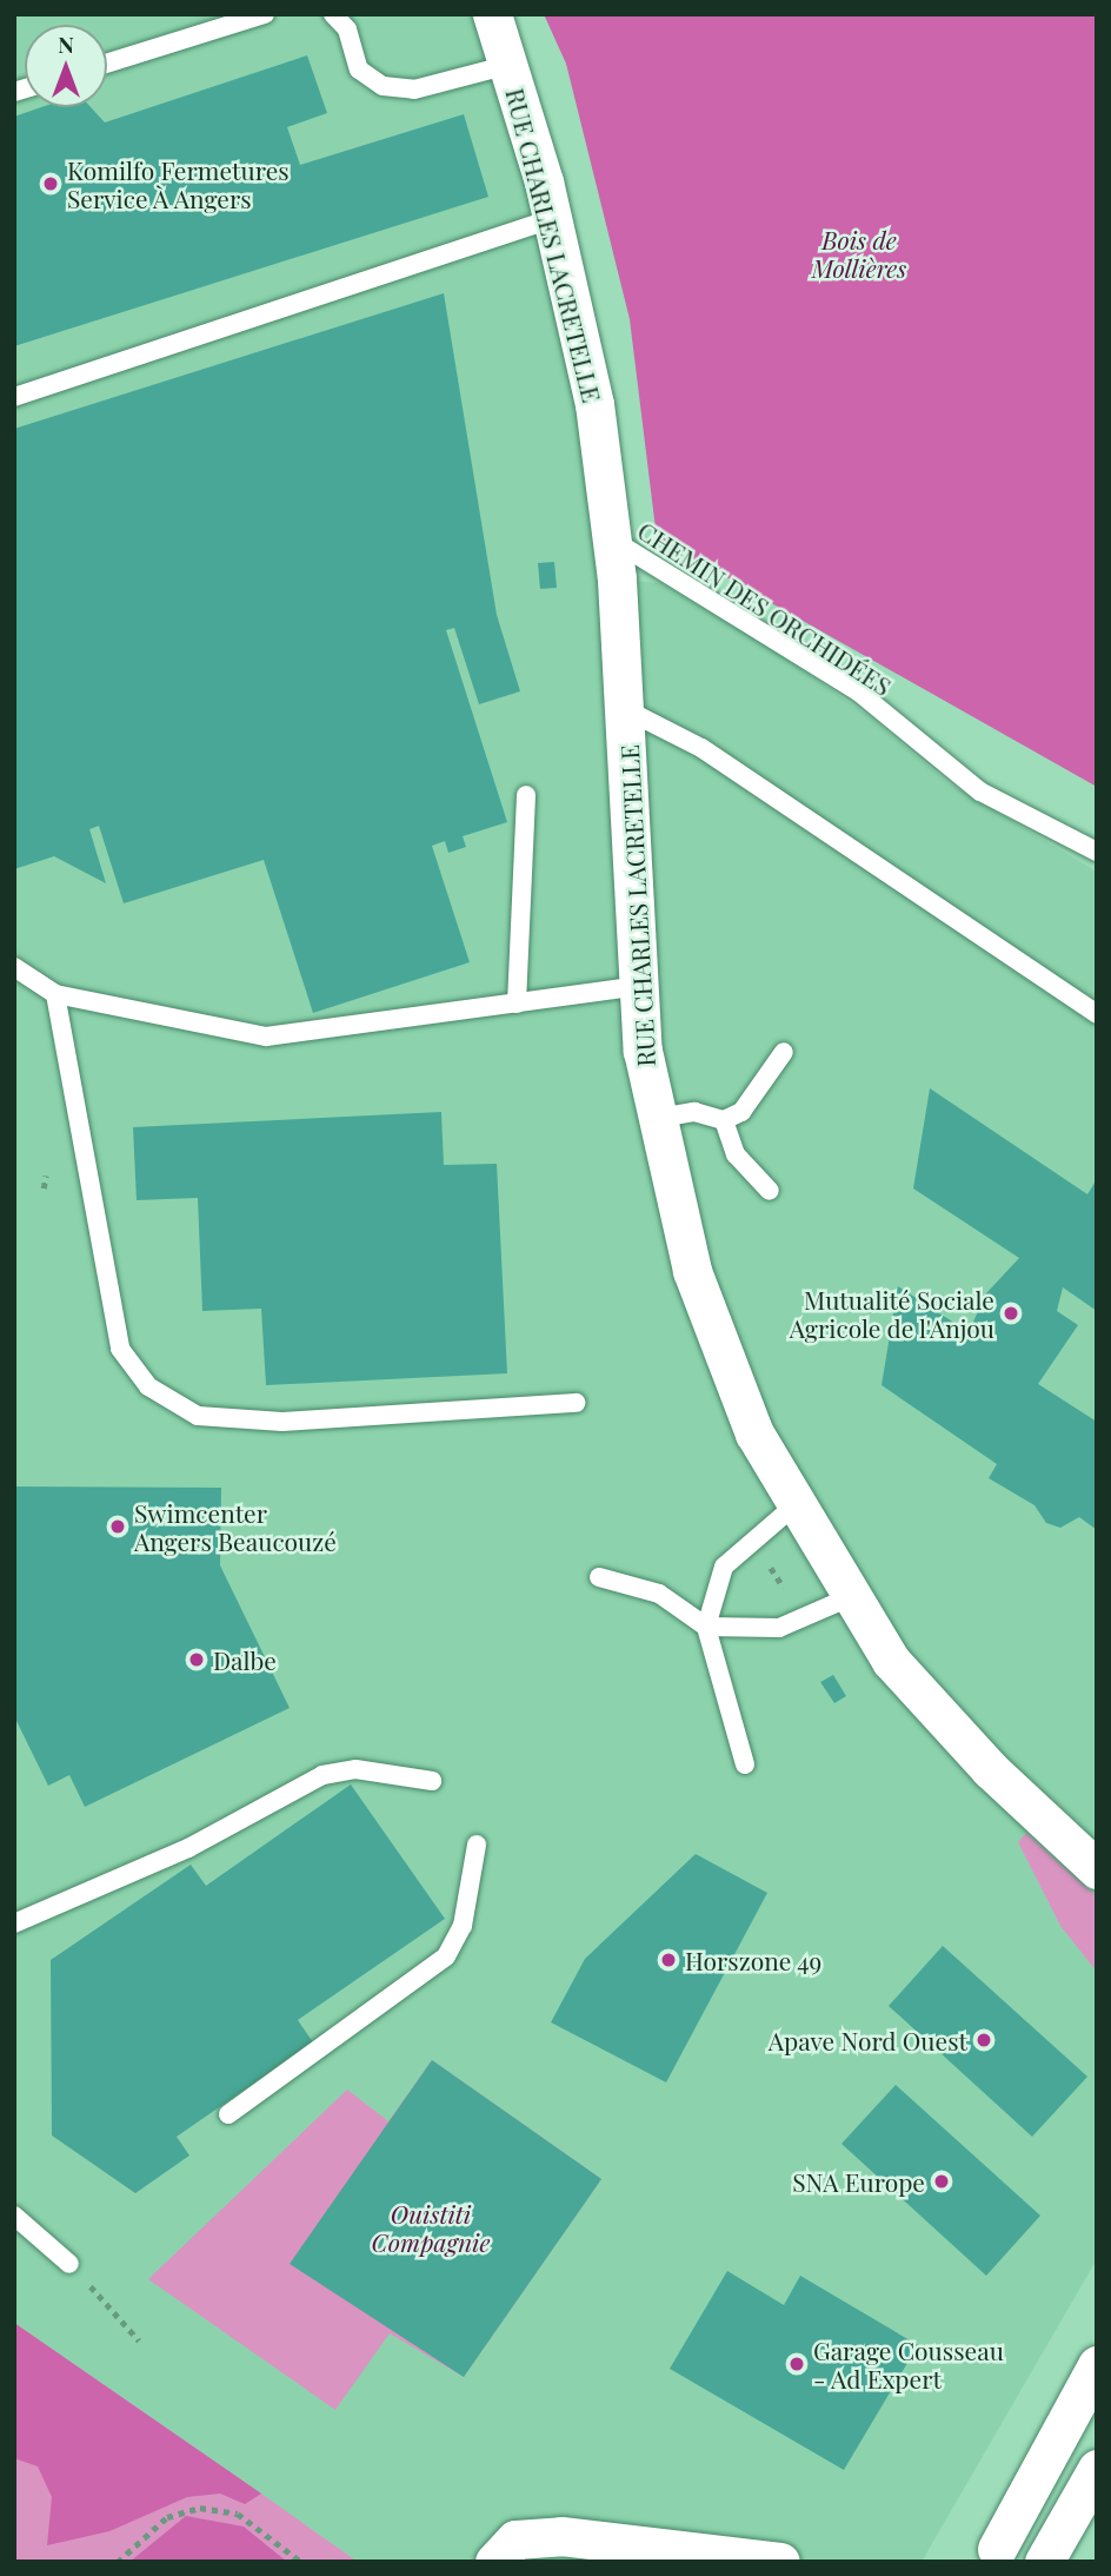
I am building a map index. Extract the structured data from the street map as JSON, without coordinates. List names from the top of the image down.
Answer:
{
  "streets": {
    "street": ["RUE CHARLES LACRETELLE"],
    "lane": ["CHEMIN DES ORCHIDÉES"]
  },
  "crossings": [
    ["RUE CHARLES LACRETELLE", "CHEMIN DES ORCHIDÉES"]
  ],
  "parks": ["Bois de Mollières", "Ouistiti Compagnie"],
  "places": [
    "Komilfo Fermetures Service À Angers",
    "Mutualité Sociale Agricole de l'Anjou",
    "Swimcenter Angers Beaucouzé",
    "Dalbe",
    "Horszone 49",
    "Apave Nord Ouest",
    "SNA Europe",
    "Garage Cousseau - Ad Expert"
  ],
  "north": "top"
}
